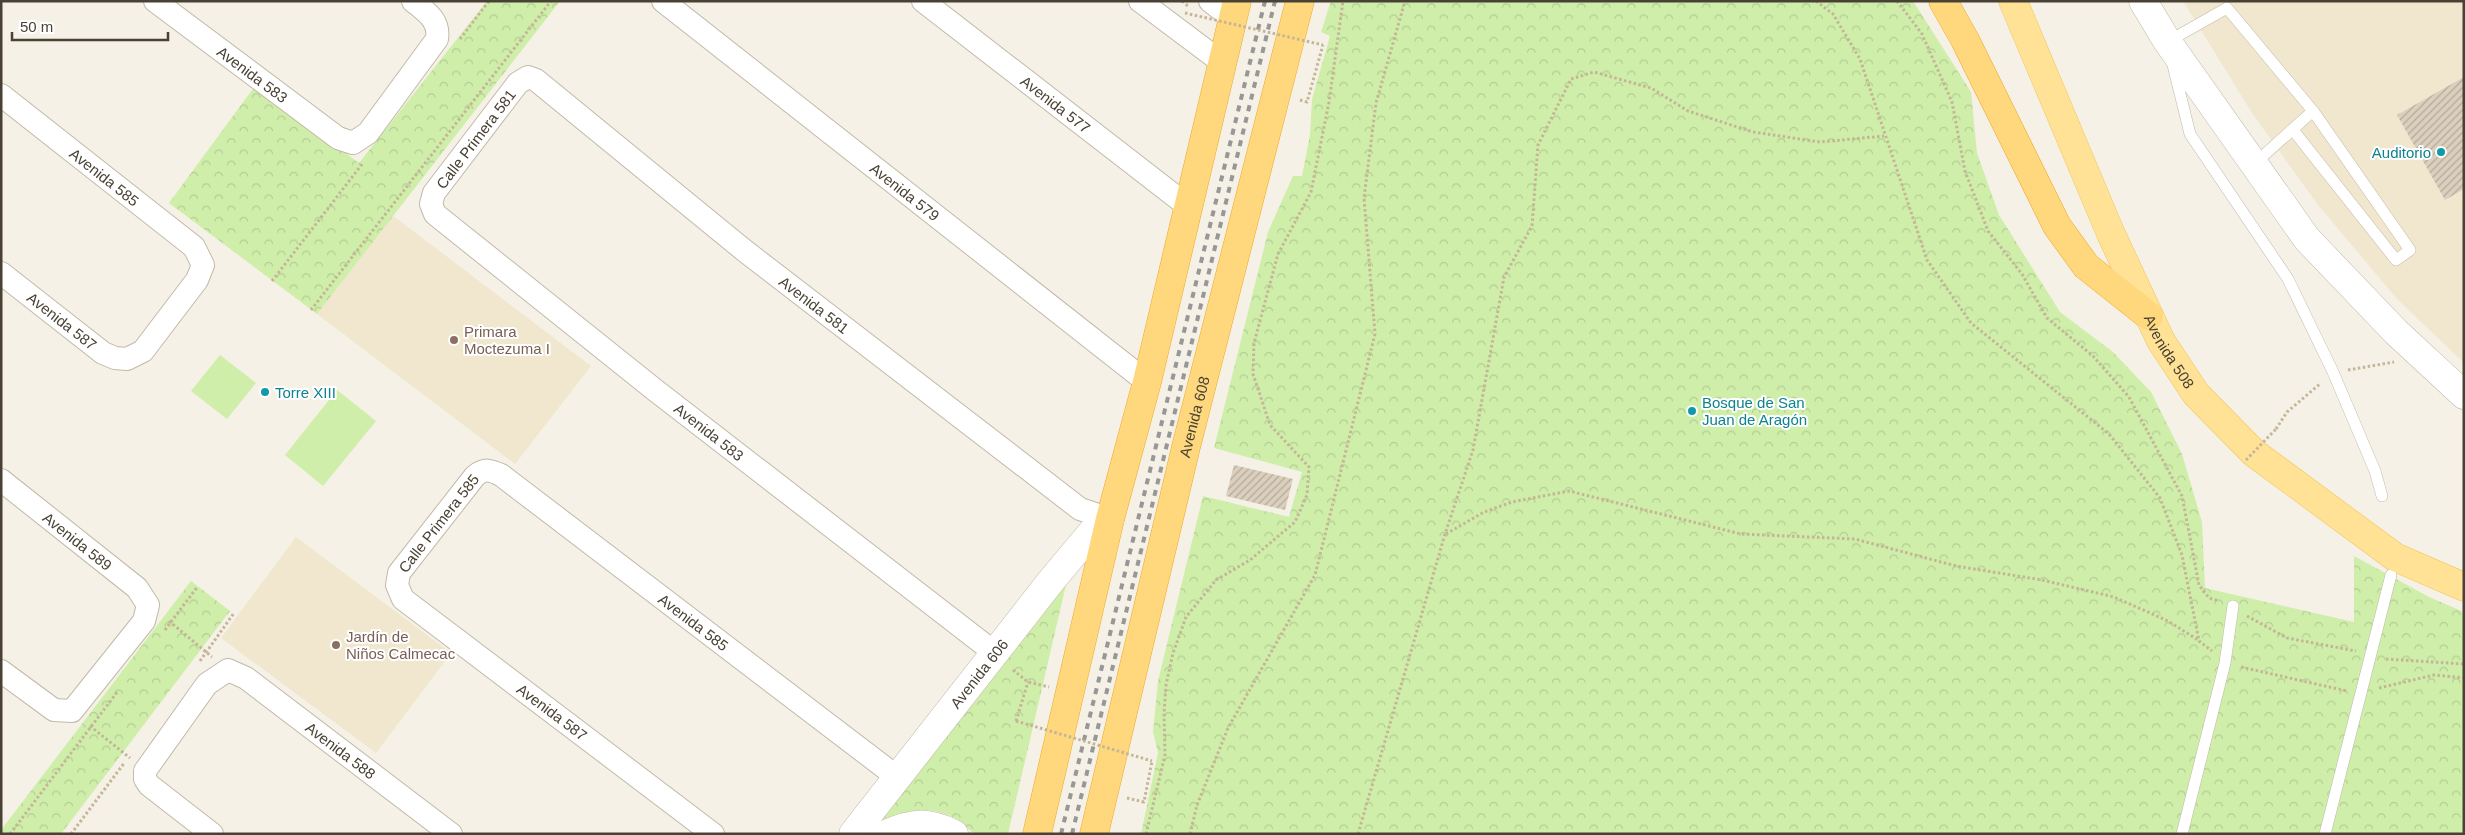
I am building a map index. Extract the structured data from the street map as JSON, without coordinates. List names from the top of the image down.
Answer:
{
  "streets": {
    "highway": ["Avenida 608"],
    "main road": ["Avenida 508"],
    "street": [
      "Avenida 583",
      "Avenida 577",
      "Calle Primera 581",
      "Avenida 585",
      "Avenida 579",
      "Avenida 581",
      "Avenida 587",
      "Calle Primera 585",
      "Avenida 589",
      "Avenida 606",
      "Avenida 588"
    ]
  },
  "crossings": [
    ["Avenida 583", "Calle Primera 581"],
    ["Avenida 583", "Avenida 606"],
    ["Calle Primera 581", "Avenida 581"],
    ["Avenida 585", "Avenida 587"],
    ["Avenida 585", "Calle Primera 585"],
    ["Avenida 585", "Avenida 606"],
    ["Avenida 581", "Avenida 606"],
    ["Avenida 587", "Calle Primera 585"]
  ],
  "places": [
    "Auditorio",
    "Primara Moctezuma I",
    "Torre XIII",
    "Bosque de San Juan de Aragón",
    "Jardín de Niños Calmecac"
  ],
  "scale_bar": "50 m"
}
